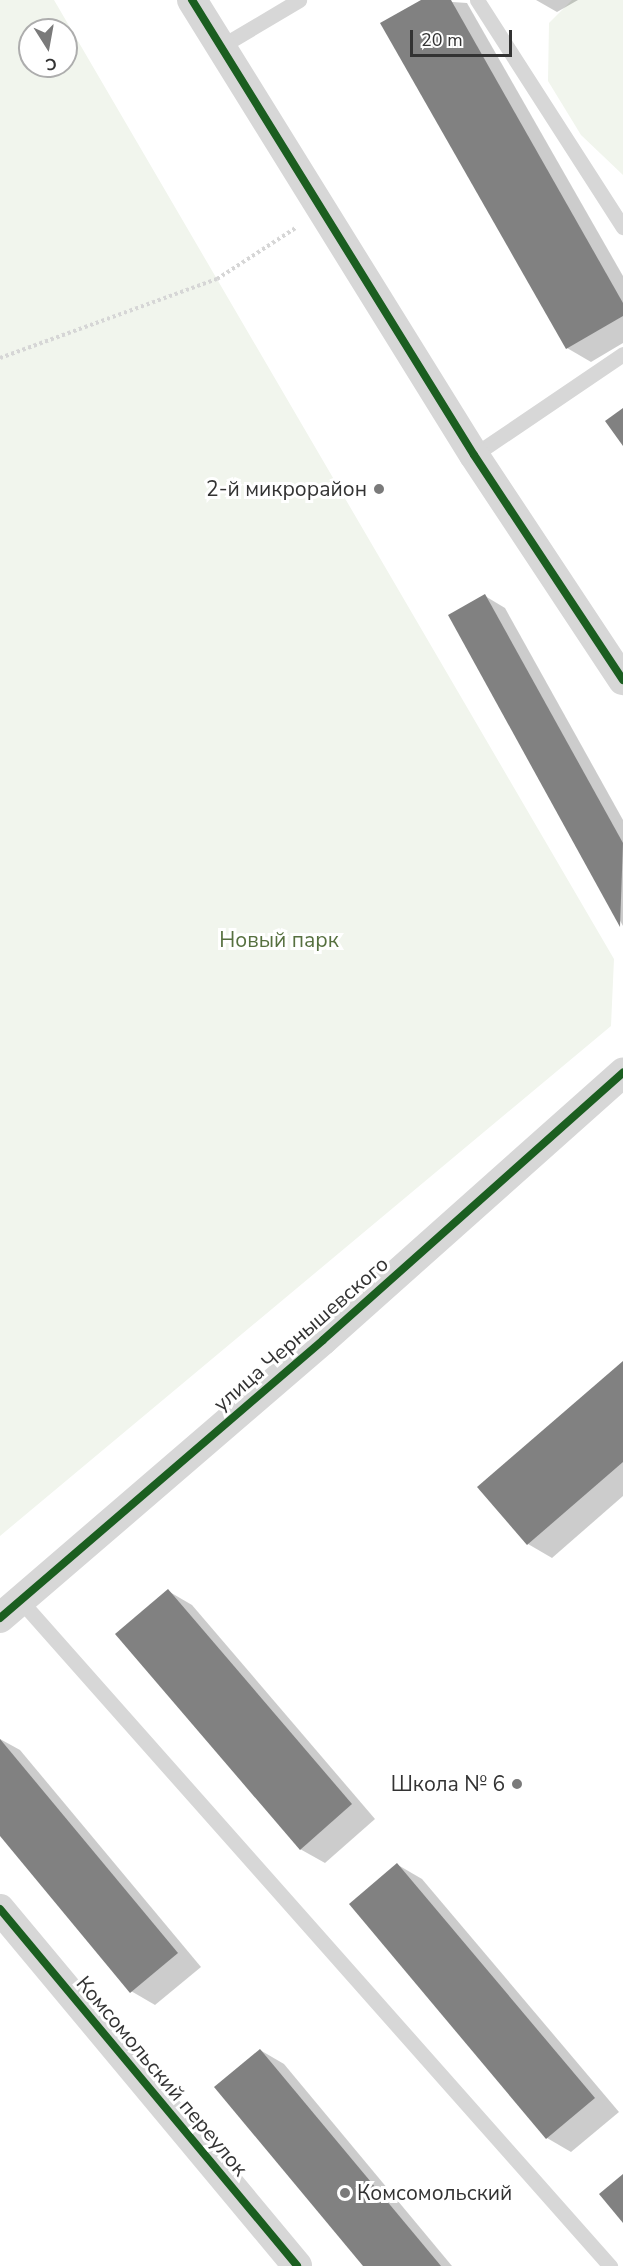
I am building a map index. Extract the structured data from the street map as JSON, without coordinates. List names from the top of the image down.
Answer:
{
  "streets": {
    "street": ["улица Чернышевского", "Комсомольский переулок"]
  },
  "parks": ["Новый парк"],
  "places": ["2-й микрорайон", "Школа № 6", "Комсомольский"],
  "scale_bar": "20 m",
  "north": "bottom"
}
